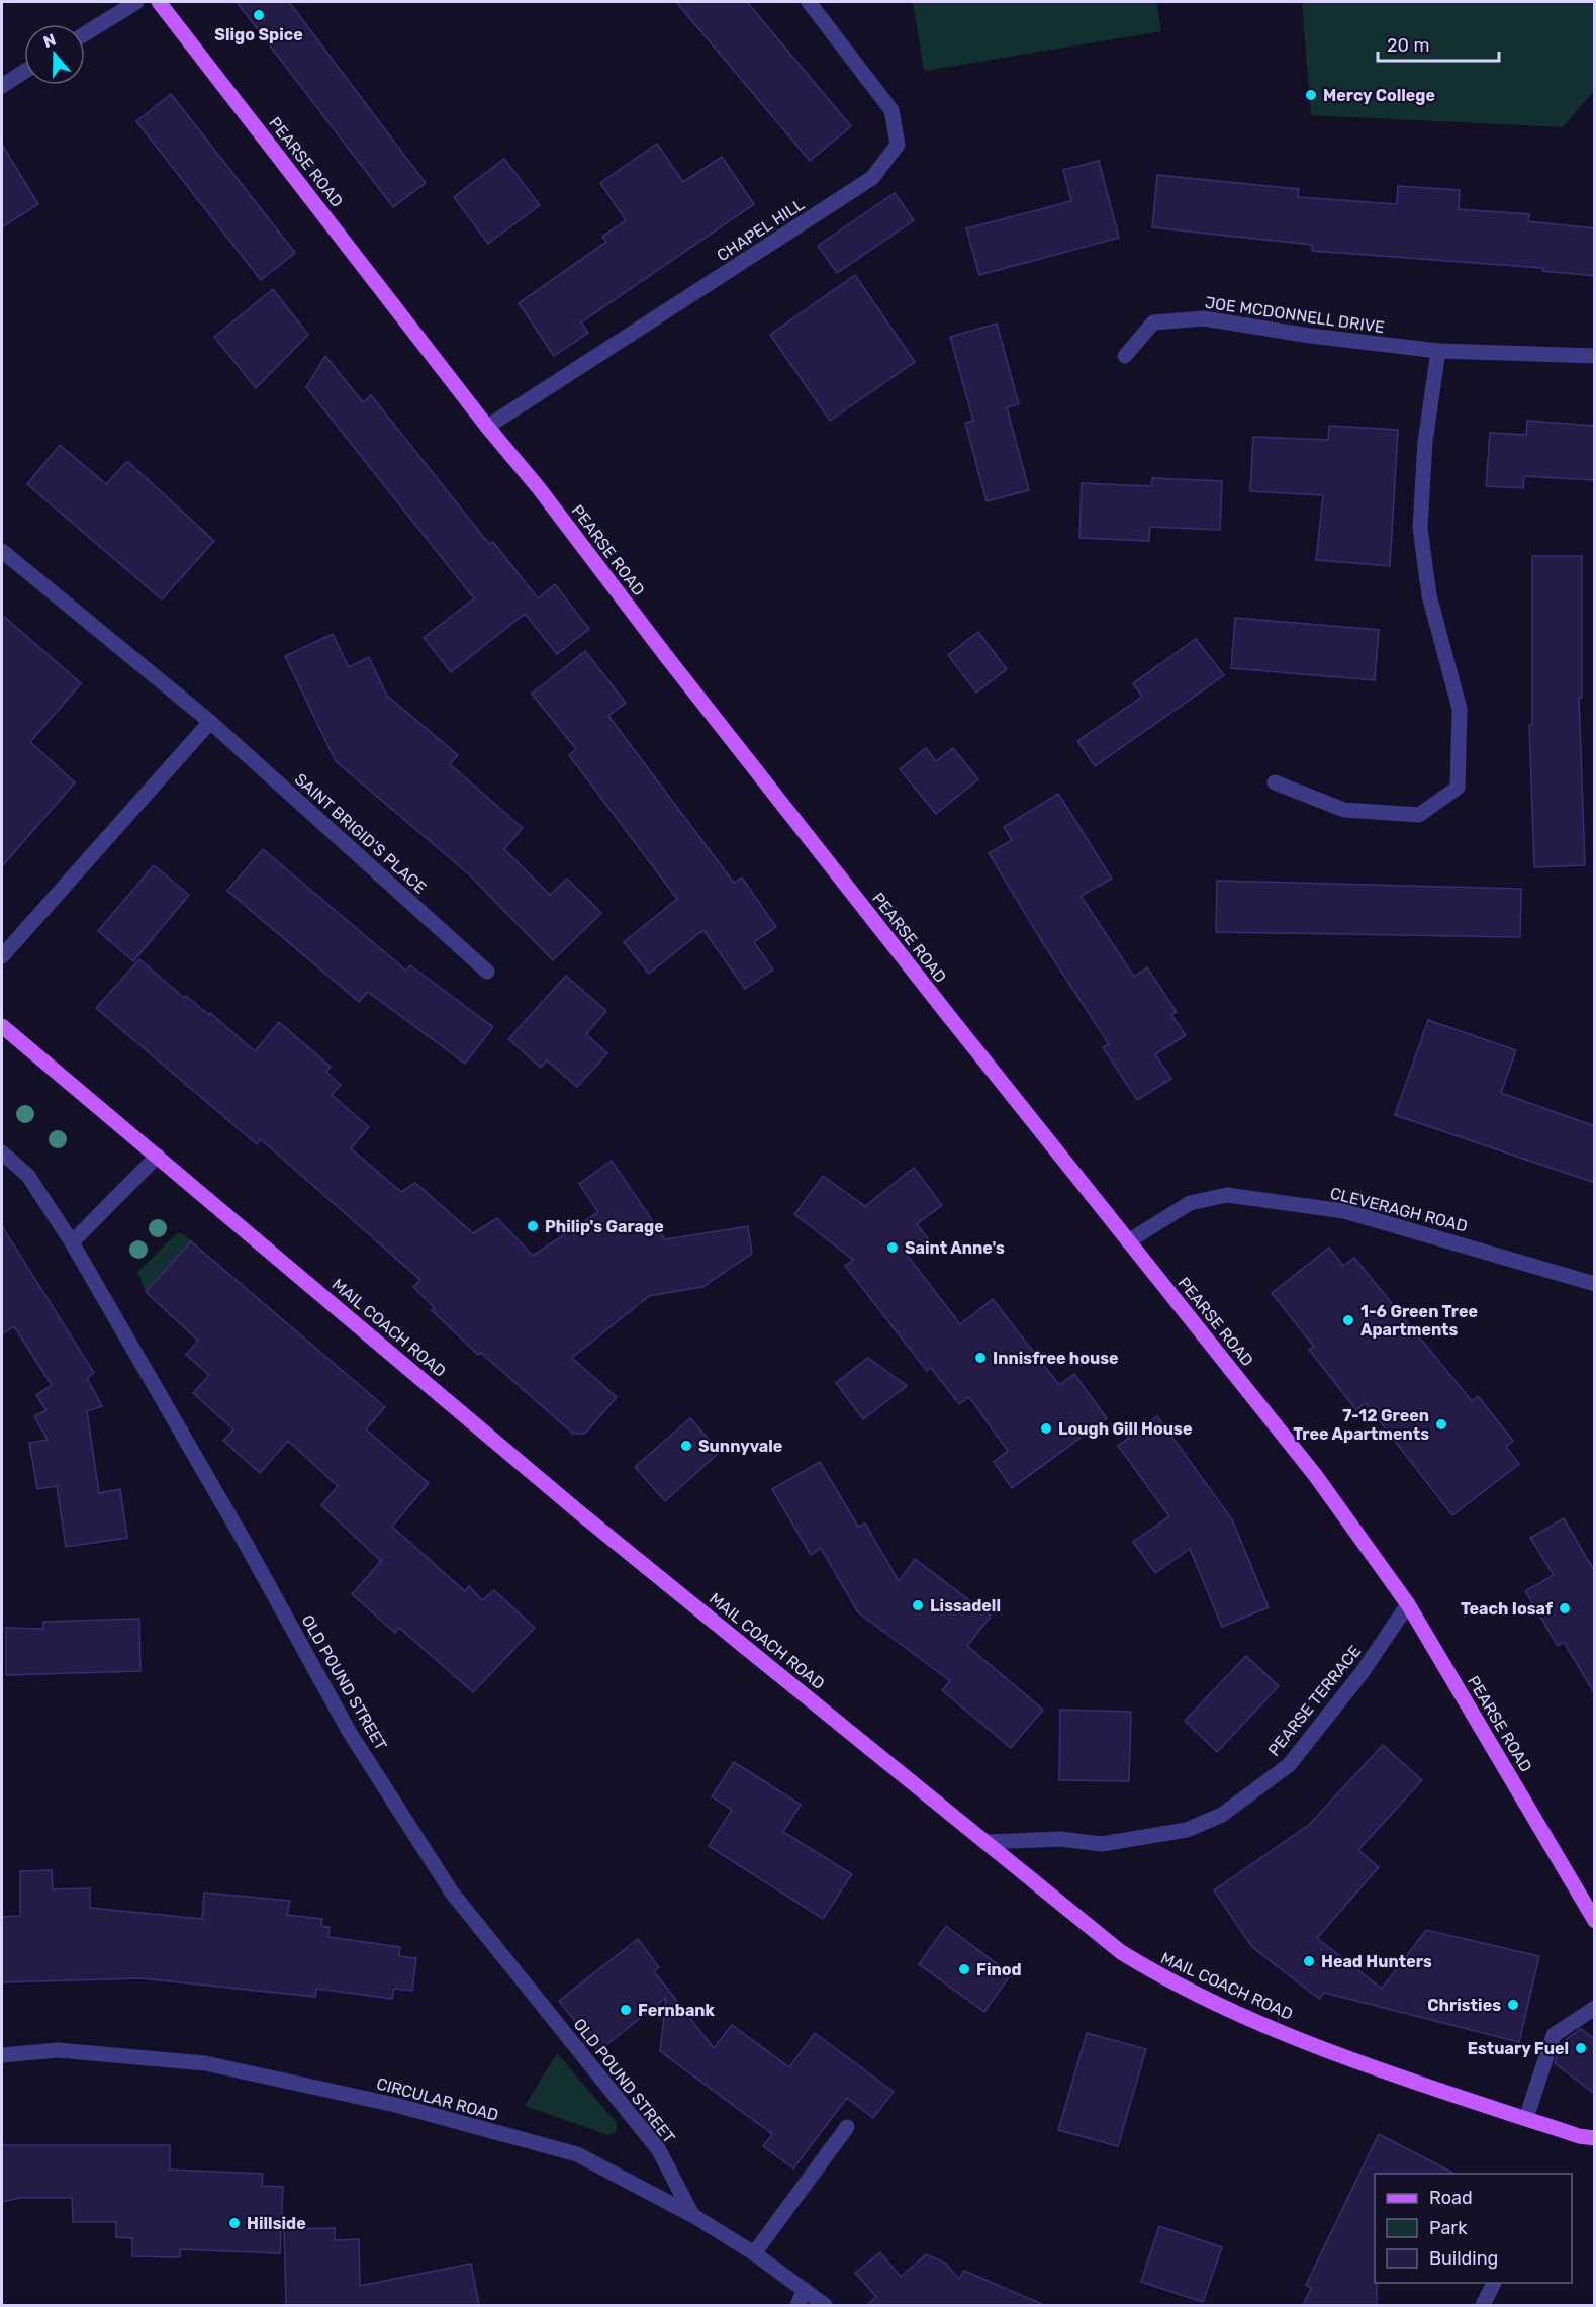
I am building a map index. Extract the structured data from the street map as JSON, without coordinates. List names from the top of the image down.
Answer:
{
  "streets": {
    "main road": ["PEARSE ROAD", "MAIL COACH ROAD"],
    "street": [
      "CHAPEL HILL",
      "JOE MCDONNELL DRIVE",
      "SAINT BRIGID'S PLACE",
      "CLEVERAGH ROAD",
      "OLD POUND STREET",
      "PEARSE TERRACE",
      "CIRCULAR ROAD"
    ]
  },
  "crossings": [
    ["PEARSE ROAD", "CHAPEL HILL"],
    ["PEARSE ROAD", "CLEVERAGH ROAD"],
    ["PEARSE ROAD", "PEARSE TERRACE"],
    ["MAIL COACH ROAD", "PEARSE TERRACE"],
    ["OLD POUND STREET", "CIRCULAR ROAD"]
  ],
  "places": [
    "Sligo Spice",
    "Mercy College",
    "Philip's Garage",
    "Saint Anne's",
    "1-6 Green Tree Apartments",
    "Innisfree house",
    "7-12 Green Tree Apartments",
    "Lough Gill House",
    "Sunnyvale",
    "Lissadell",
    "Teach Iosaf",
    "Head Hunters",
    "Finod",
    "Christies",
    "Fernbank",
    "Estuary Fuel",
    "Hillside"
  ],
  "legend": ["Road", "Park", "Building"],
  "scale_bar": "20 m",
  "north": "top"
}
